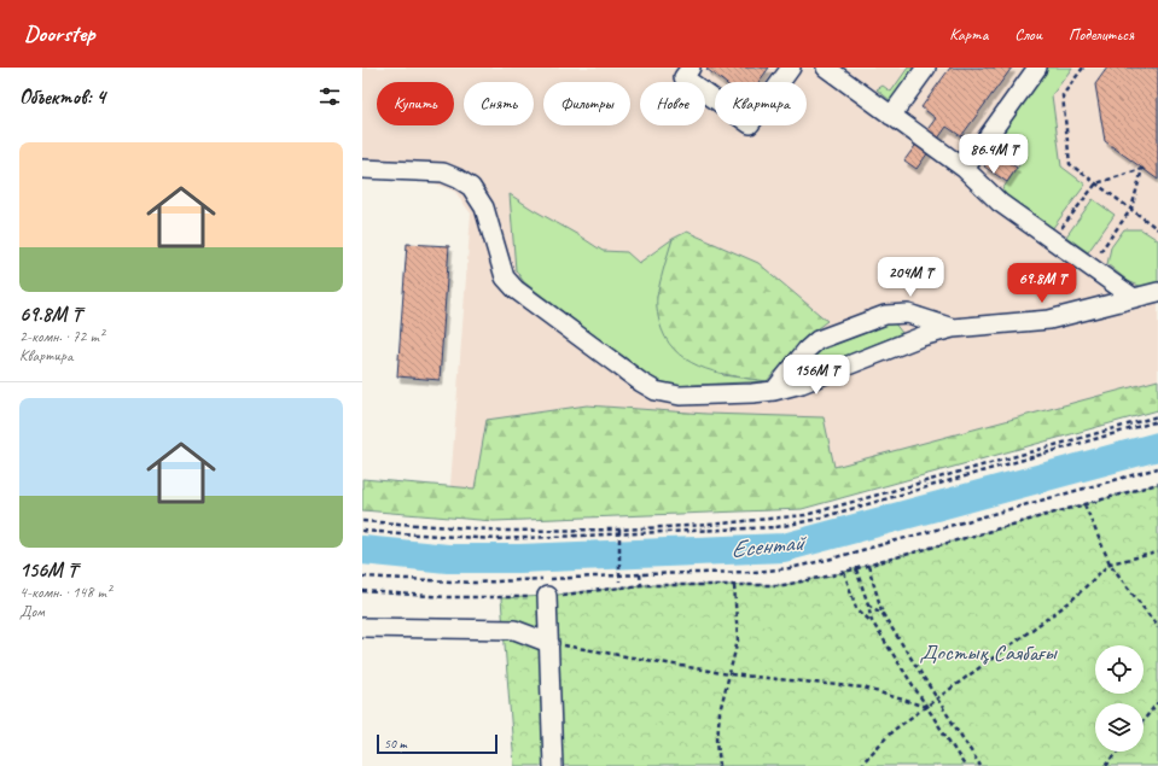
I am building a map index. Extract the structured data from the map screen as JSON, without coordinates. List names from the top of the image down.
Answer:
{
  "water": ["Есентай"],
  "parks": ["Достық Саябағы"],
  "scale_bar": "50 m",
  "page": {
    "header": "Doorstep",
    "nav": ["Карта", "Слои", "Поделиться"],
    "heading": "Объектов: 4",
    "chip": [
      "Купить",
      "Снять",
      "Фильтры",
      "Новое",
      "Квартира"
    ],
    "list": [
      {
        "name": "69.8M ₸",
        "note": "2-комн. · 72 m² · Квартира"
      },
      {
        "name": "156M ₸",
        "note": "4-комн. · 148 m² · Дом"
      }
    ],
    "price": [
      "86.4M ₸",
      "204M ₸",
      "69.8M ₸",
      "156M ₸"
    ],
    "scale": "50 m"
  }
}
